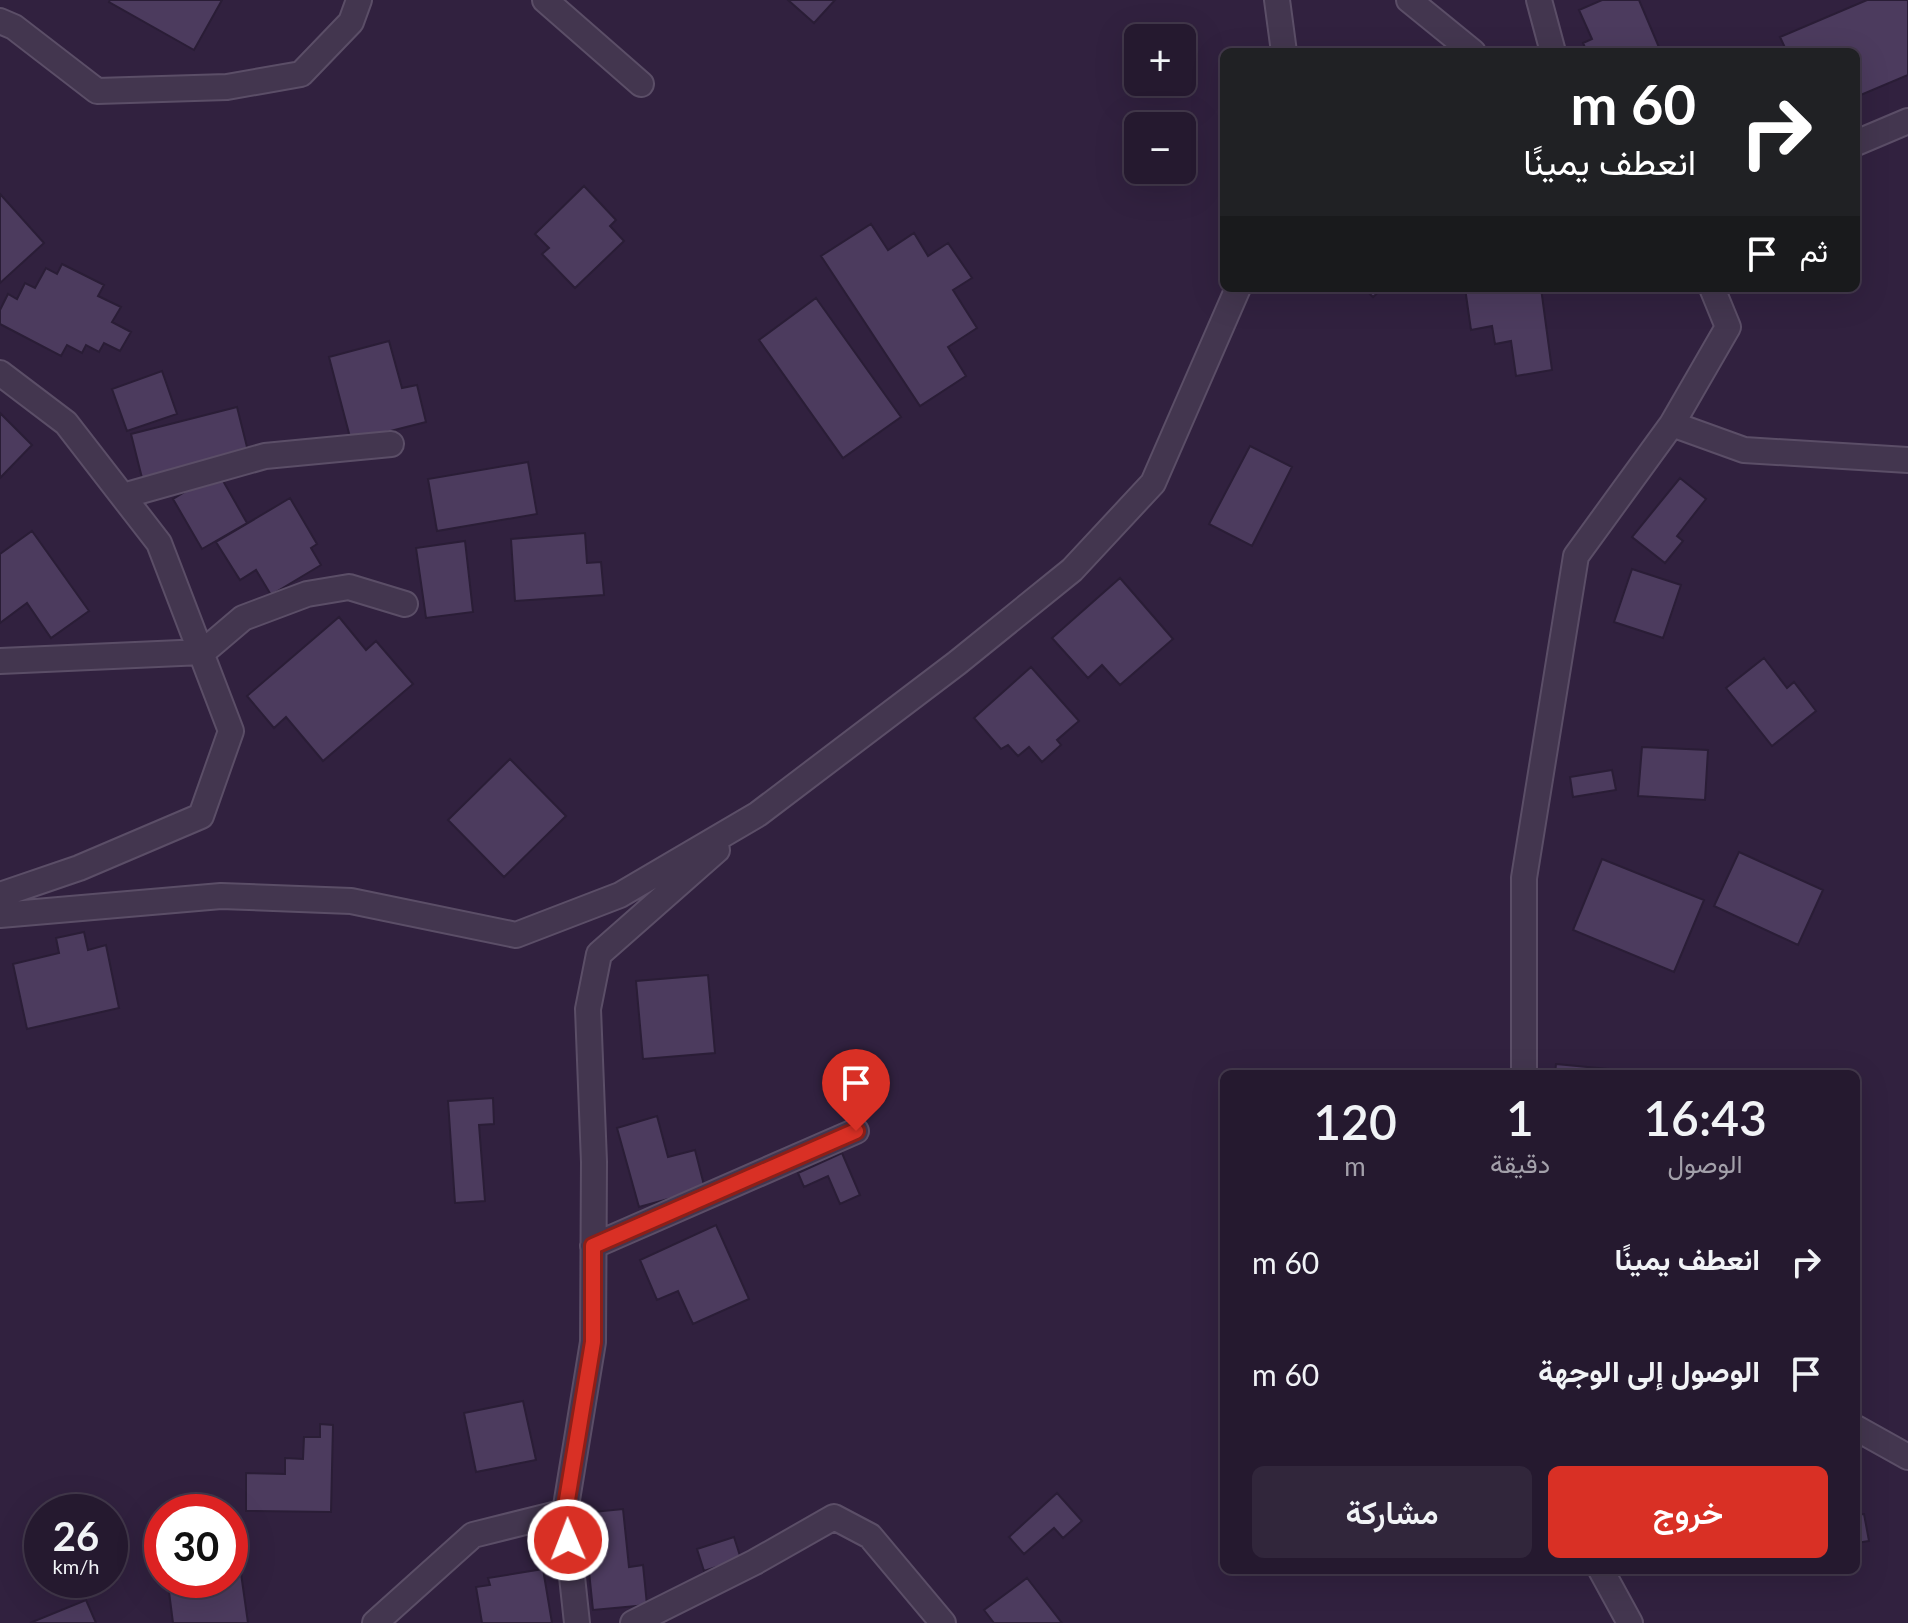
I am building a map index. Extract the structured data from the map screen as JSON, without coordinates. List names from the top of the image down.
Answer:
{
  "page": {
    "map_buttons": ["+", "−"],
    "turn": ["60 m", "انعطف يمينًا"],
    "then": "ثم",
    "eta": [
      "16:43",
      "الوصول",
      "1",
      "دقيقة",
      "120",
      "m"
    ],
    "list": [
      {
        "name": "انعطف يمينًا",
        "value": "60 m"
      },
      {
        "name": "الوصول إلى الوجهة",
        "value": "60 m"
      }
    ],
    "buttons": ["خروج", "مشاركة"],
    "speed": "26 km/h",
    "limit": "30"
  }
}
